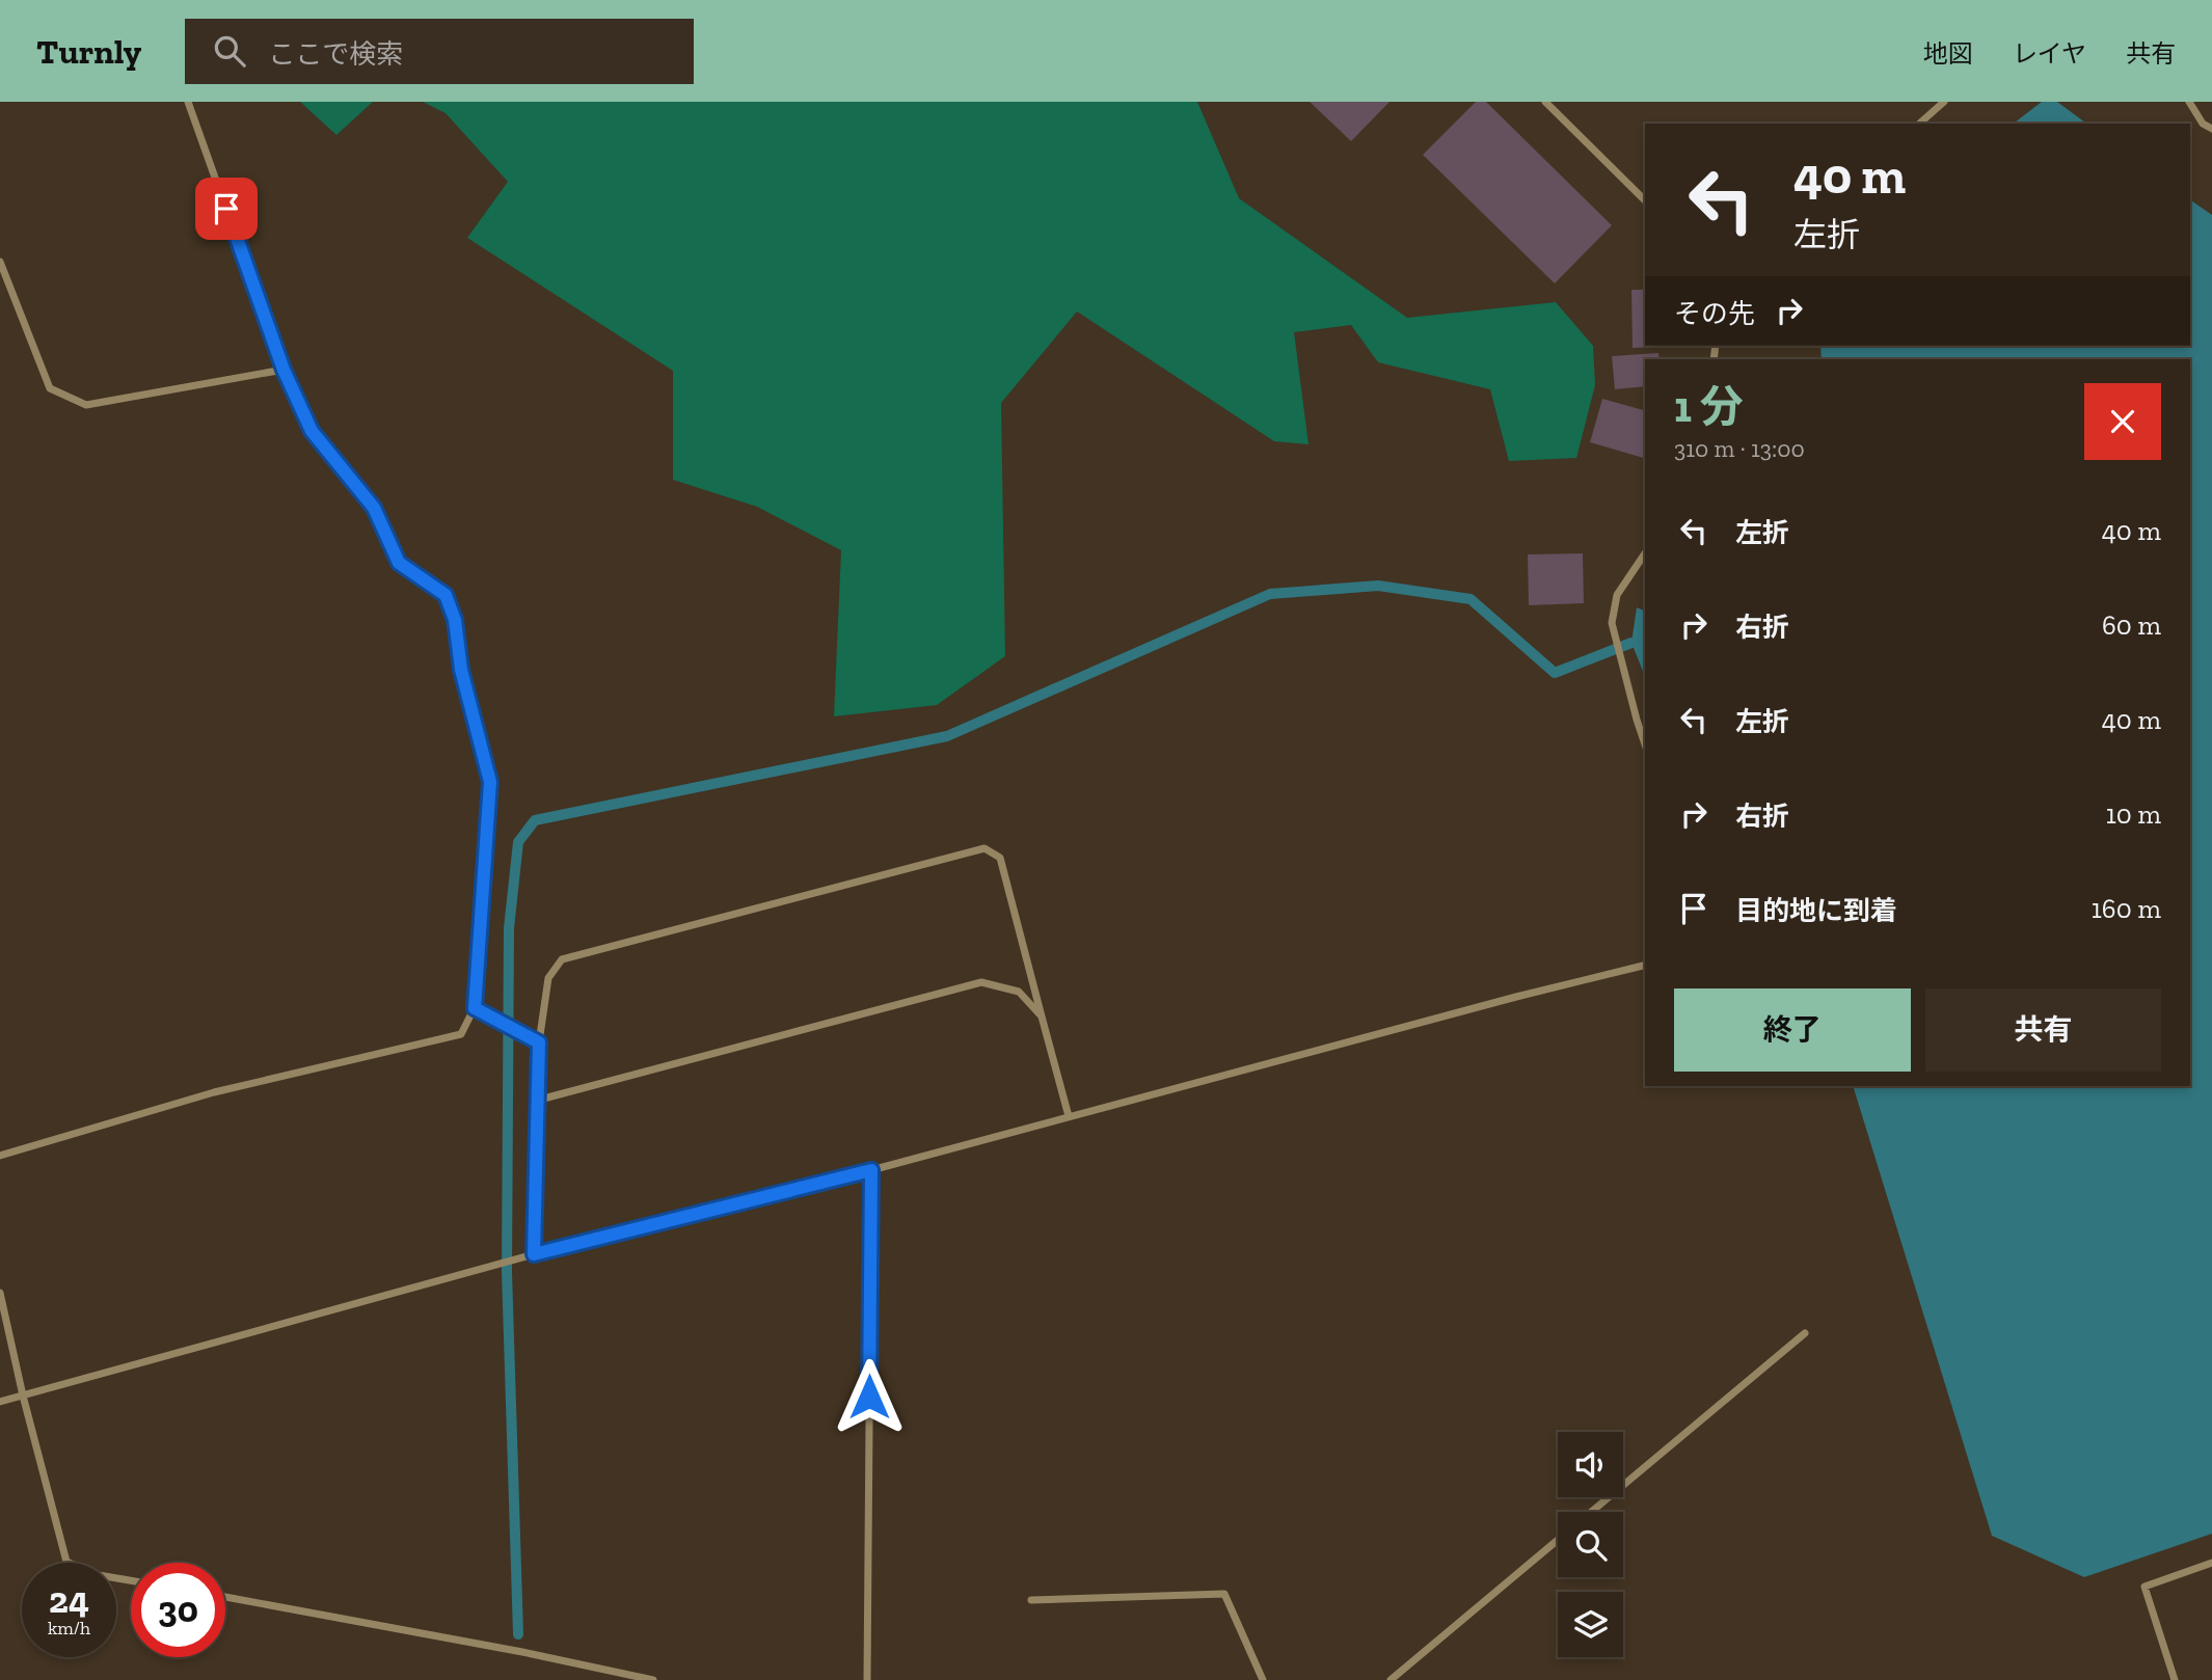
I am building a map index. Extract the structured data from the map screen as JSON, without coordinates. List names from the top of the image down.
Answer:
{
  "page": {
    "header": "Turnly",
    "search": "ここで検索",
    "nav": ["地図", "レイヤ", "共有"],
    "turn": ["40 m", "左折"],
    "then": "その先",
    "heading": ["1 分", "310 m · 13:00"],
    "list": [
      {
        "name": "左折",
        "value": "40 m"
      },
      {
        "name": "右折",
        "value": "60 m"
      },
      {
        "name": "左折",
        "value": "40 m"
      },
      {
        "name": "右折",
        "value": "10 m"
      },
      {
        "name": "目的地に到着",
        "value": "160 m"
      }
    ],
    "buttons": ["終了", "共有"],
    "speed": "24 km/h",
    "limit": "30"
  }
}
